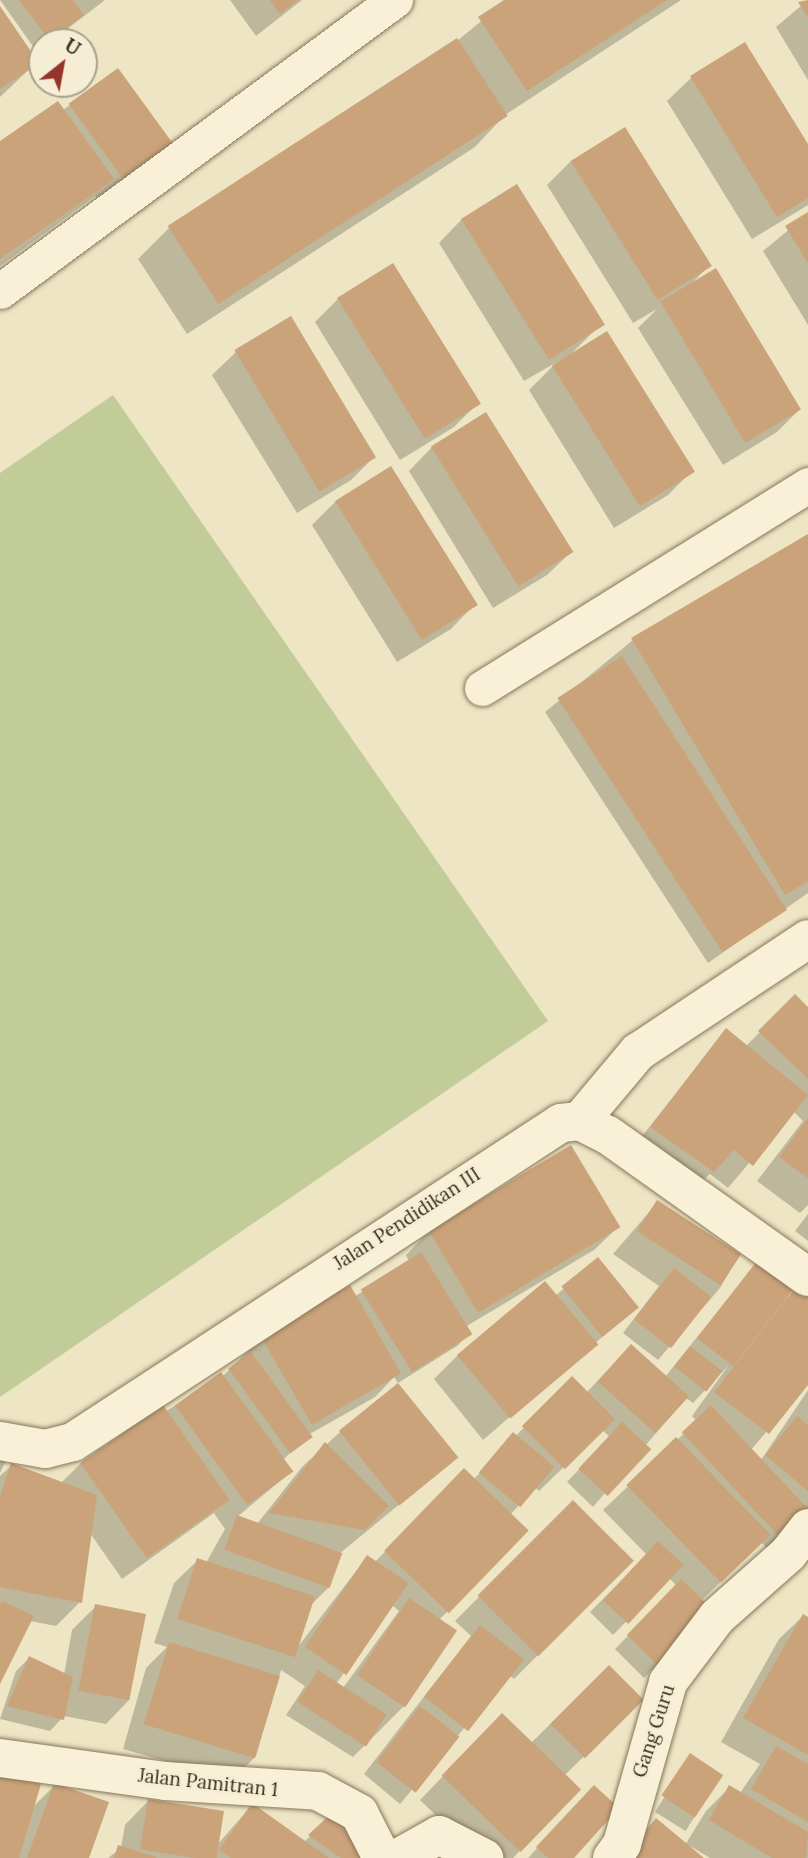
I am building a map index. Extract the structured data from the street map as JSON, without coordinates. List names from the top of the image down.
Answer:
{
  "streets": {
    "street": ["Jalan Pendidikan III", "Gang Guru", "Jalan Pamitran 1"]
  },
  "north": "top right"
}
